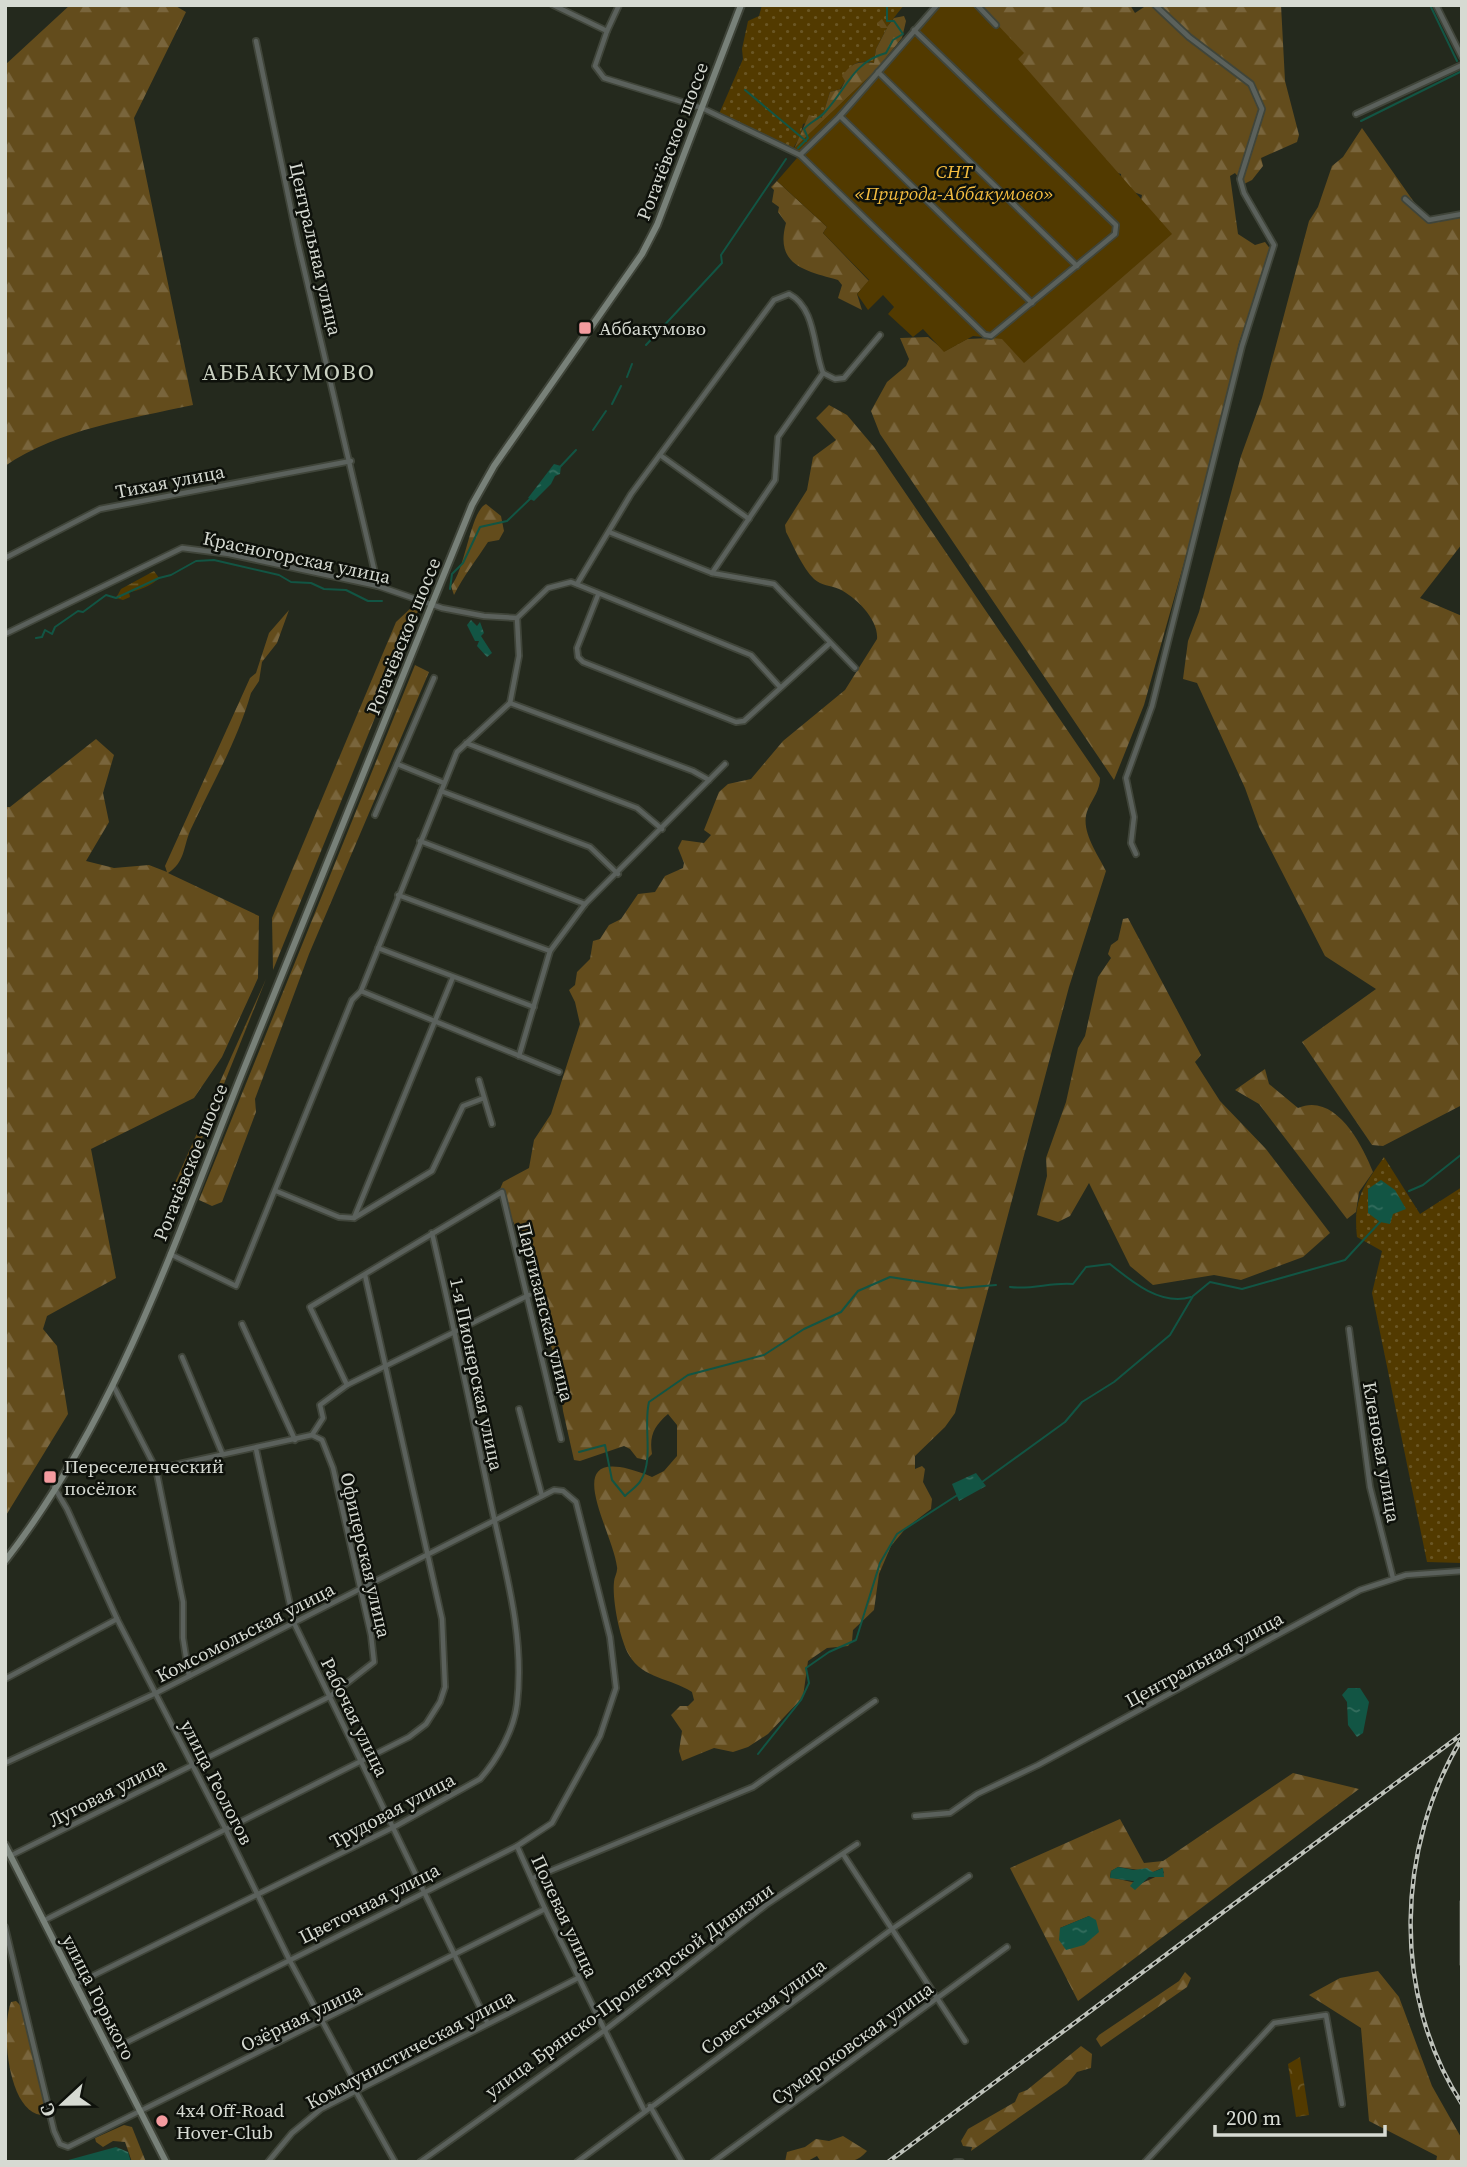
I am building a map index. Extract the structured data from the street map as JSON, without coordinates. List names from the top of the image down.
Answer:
{
  "streets": {
    "main road": ["Рогачёвское шоссе", "улица Горького"],
    "street": [
      "Центральная улица",
      "Тихая улица",
      "Красногорская улица",
      "Партизанская улица",
      "1-я Пионерская улица",
      "Кленовая улица",
      "Офицерская улица",
      "Комсомольская улица",
      "Рабочая улица",
      "улица Геологов",
      "Луговая улица",
      "Трудовая улица",
      "Цветочная улица",
      "Полевая улица",
      "улица Брянско-Пролетарской Дивизии",
      "Советская улица",
      "Озёрная улица",
      "Сумароковская улица",
      "Коммунистическая улица"
    ]
  },
  "crossings": [
    ["Рогачёвское шоссе", "Красногорская улица"],
    ["Рогачёвское шоссе", "улица Геологов"],
    ["Центральная улица", "Тихая улица"],
    ["Центральная улица", "Красногорская улица"],
    ["Центральная улица", "Кленовая улица"],
    ["Партизанская улица", "1-я Пионерская улица"],
    ["1-я Пионерская улица", "Комсомольская улица"],
    ["1-я Пионерская улица", "Трудовая улица"],
    ["Офицерская улица", "Комсомольская улица"],
    ["Офицерская улица", "Рабочая улица"],
    ["Офицерская улица", "Луговая улица"],
    ["Комсомольская улица", "Рабочая улица"],
    ["Комсомольская улица", "улица Геологов"],
    ["Комсомольская улица", "Трудовая улица"],
    ["Рабочая улица", "Луговая улица"],
    ["Рабочая улица", "Трудовая улица"],
    ["Рабочая улица", "Цветочная улица"],
    ["Рабочая улица", "Озёрная улица"],
    ["Рабочая улица", "Коммунистическая улица"],
    ["улица Геологов", "Луговая улица"],
    ["улица Геологов", "Трудовая улица"],
    ["улица Геологов", "Цветочная улица"],
    ["улица Геологов", "Озёрная улица"],
    ["улица Геологов", "Коммунистическая улица"],
    ["Луговая улица", "улица Горького"],
    ["Трудовая улица", "улица Горького"],
    ["Цветочная улица", "Полевая улица"],
    ["Цветочная улица", "улица Горького"],
    ["Полевая улица", "улица Брянско-Пролетарской Дивизии"],
    ["Полевая улица", "Советская улица"],
    ["Полевая улица", "Озёрная улица"],
    ["Полевая улица", "Коммунистическая улица"],
    ["улица Горького", "Озёрная улица"]
  ],
  "districts": ["АББАКУМОВО"],
  "parks": ["СНТ «Природа-Аббакумово»"],
  "places": {
    "transit": ["Аббакумово", "Переселенческий посёлок"],
    "other": ["4x4 Off-Road Hover-Club"]
  },
  "scale_bar": "200 m",
  "north": "left"
}
